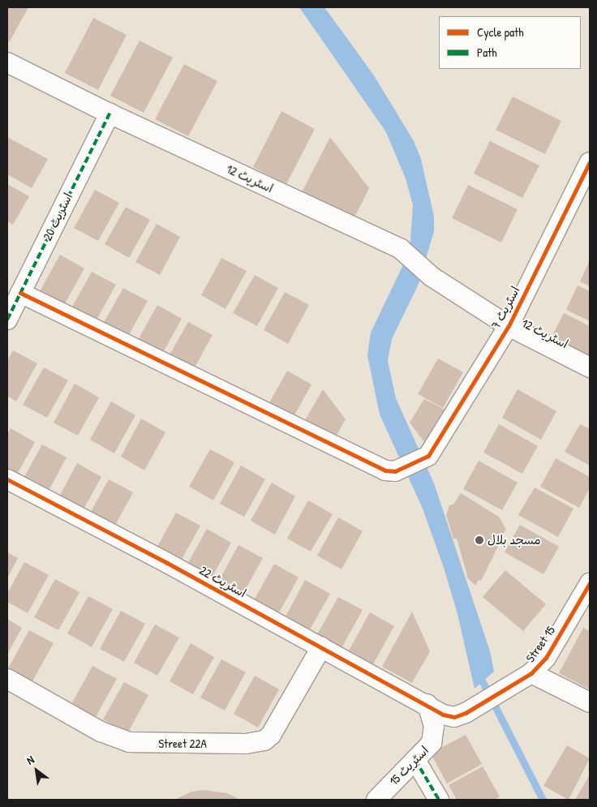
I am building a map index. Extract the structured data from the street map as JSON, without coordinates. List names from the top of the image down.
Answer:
{
  "streets": {
    "street": [
      "اسٹریٹ 12",
      "اسٹریٹ 20",
      "اسٹریٹ 7",
      "اسٹریٹ 22",
      "Street 15",
      "Street 22A",
      "اسٹریٹ 15"
    ]
  },
  "crossings": [
    ["اسٹریٹ 12", "اسٹریٹ 20"],
    ["اسٹریٹ 12", "اسٹریٹ 7"],
    ["اسٹریٹ 20", "اسٹریٹ 7"],
    ["اسٹریٹ 22", "Street 15"],
    ["اسٹریٹ 22", "Street 22A"],
    ["اسٹریٹ 22", "اسٹریٹ 15"],
    ["Street 15", "اسٹریٹ 15"]
  ],
  "places": ["مسجد بلال"],
  "legend": ["Cycle path", "Path"],
  "north": "top left"
}
